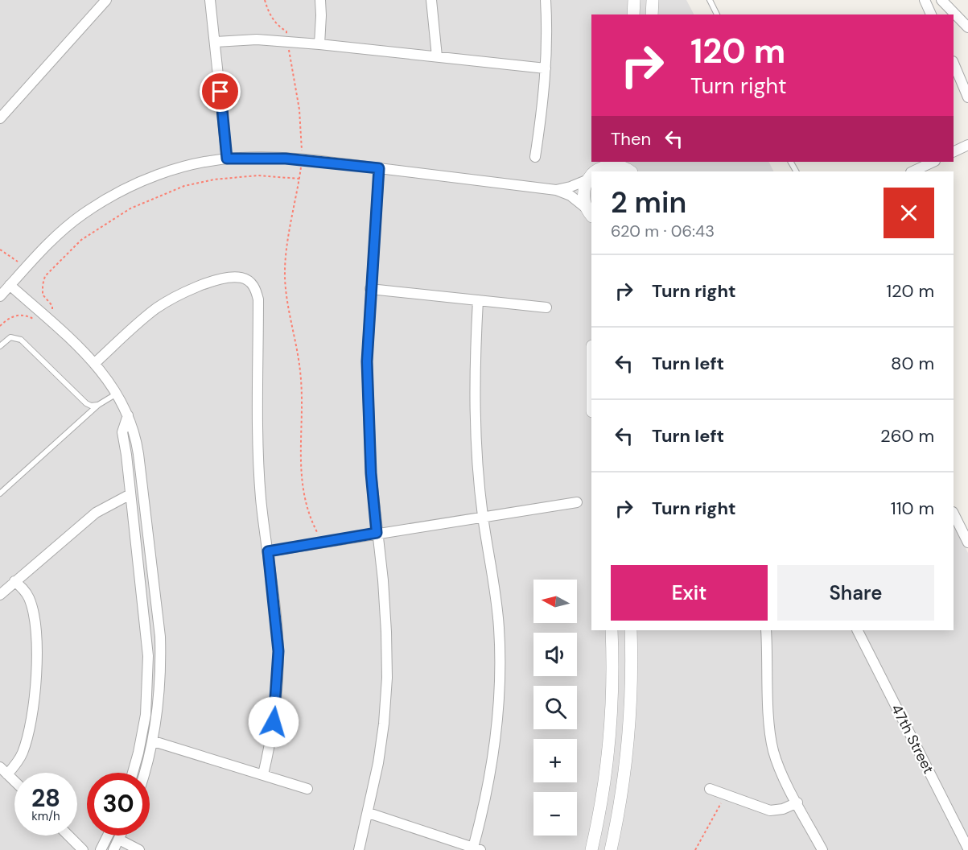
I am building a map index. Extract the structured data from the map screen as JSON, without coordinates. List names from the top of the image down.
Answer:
{
  "streets": {
    "street": ["47th Street"]
  },
  "north": "left",
  "page": {
    "turn": ["120 m", "Turn right"],
    "then": "Then",
    "heading": ["2 min", "620 m · 06:43"],
    "list": [
      {
        "name": "Turn right",
        "value": "120 m"
      },
      {
        "name": "Turn left",
        "value": "80 m"
      },
      {
        "name": "Turn left",
        "value": "260 m"
      },
      {
        "name": "Turn right",
        "value": "110 m"
      }
    ],
    "buttons": ["Exit", "Share"],
    "map_buttons": ["+", "−"],
    "speed": "28 km/h",
    "limit": "30"
  }
}
